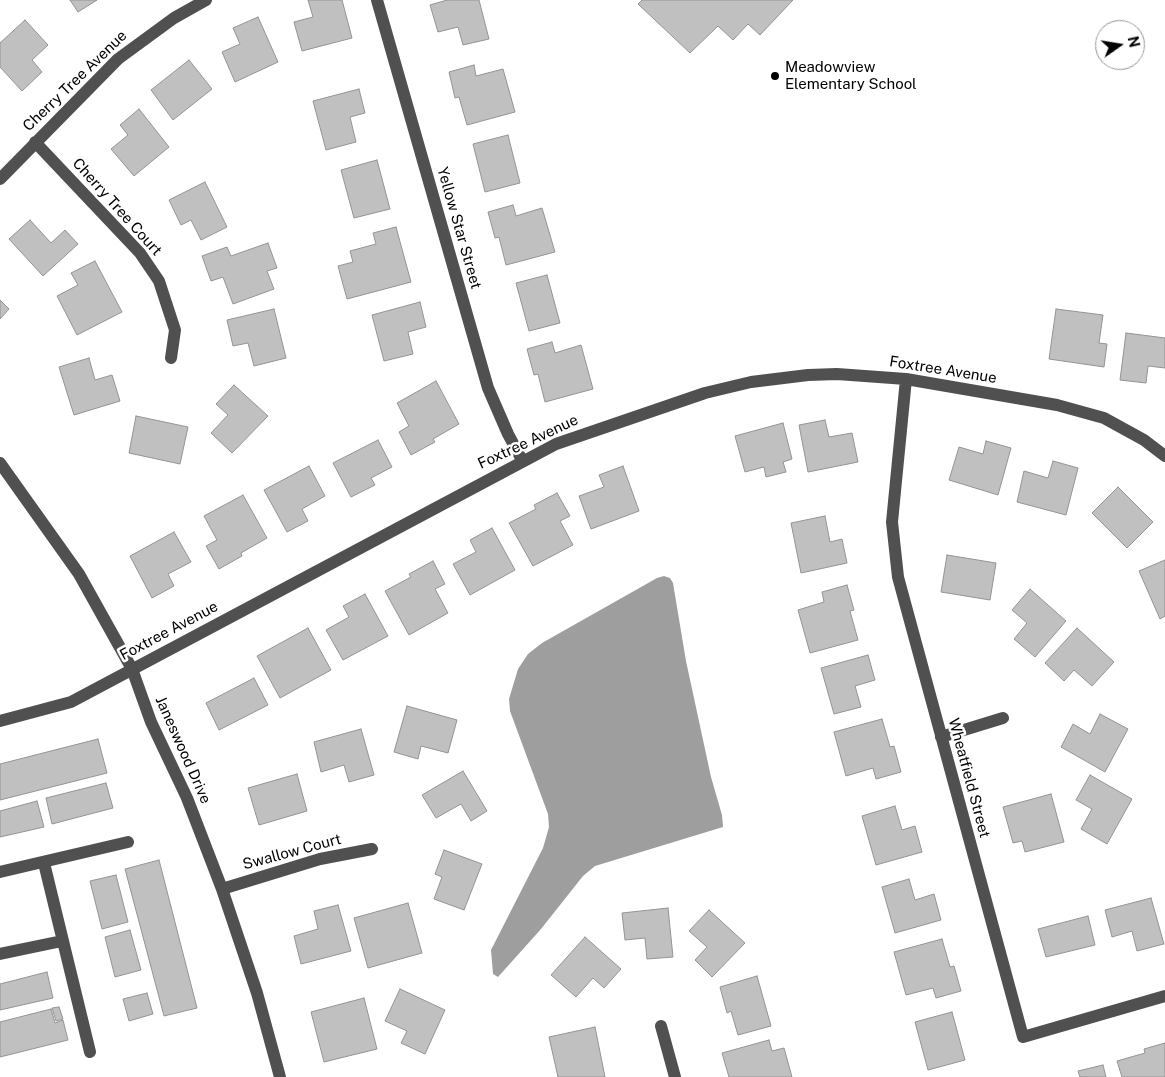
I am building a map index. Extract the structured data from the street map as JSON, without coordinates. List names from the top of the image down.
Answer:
{
  "streets": {
    "street": [
      "Cherry Tree Avenue",
      "Cherry Tree Court",
      "Yellow Star Street",
      "Foxtree Avenue",
      "Janeswood Drive",
      "Wheatfield Street",
      "Swallow Court"
    ]
  },
  "crossings": [
    ["Cherry Tree Avenue", "Cherry Tree Court"],
    ["Yellow Star Street", "Foxtree Avenue"],
    ["Foxtree Avenue", "Janeswood Drive"],
    ["Foxtree Avenue", "Wheatfield Street"],
    ["Janeswood Drive", "Swallow Court"]
  ],
  "places": ["Meadowview Elementary School"],
  "north": "right"
}
